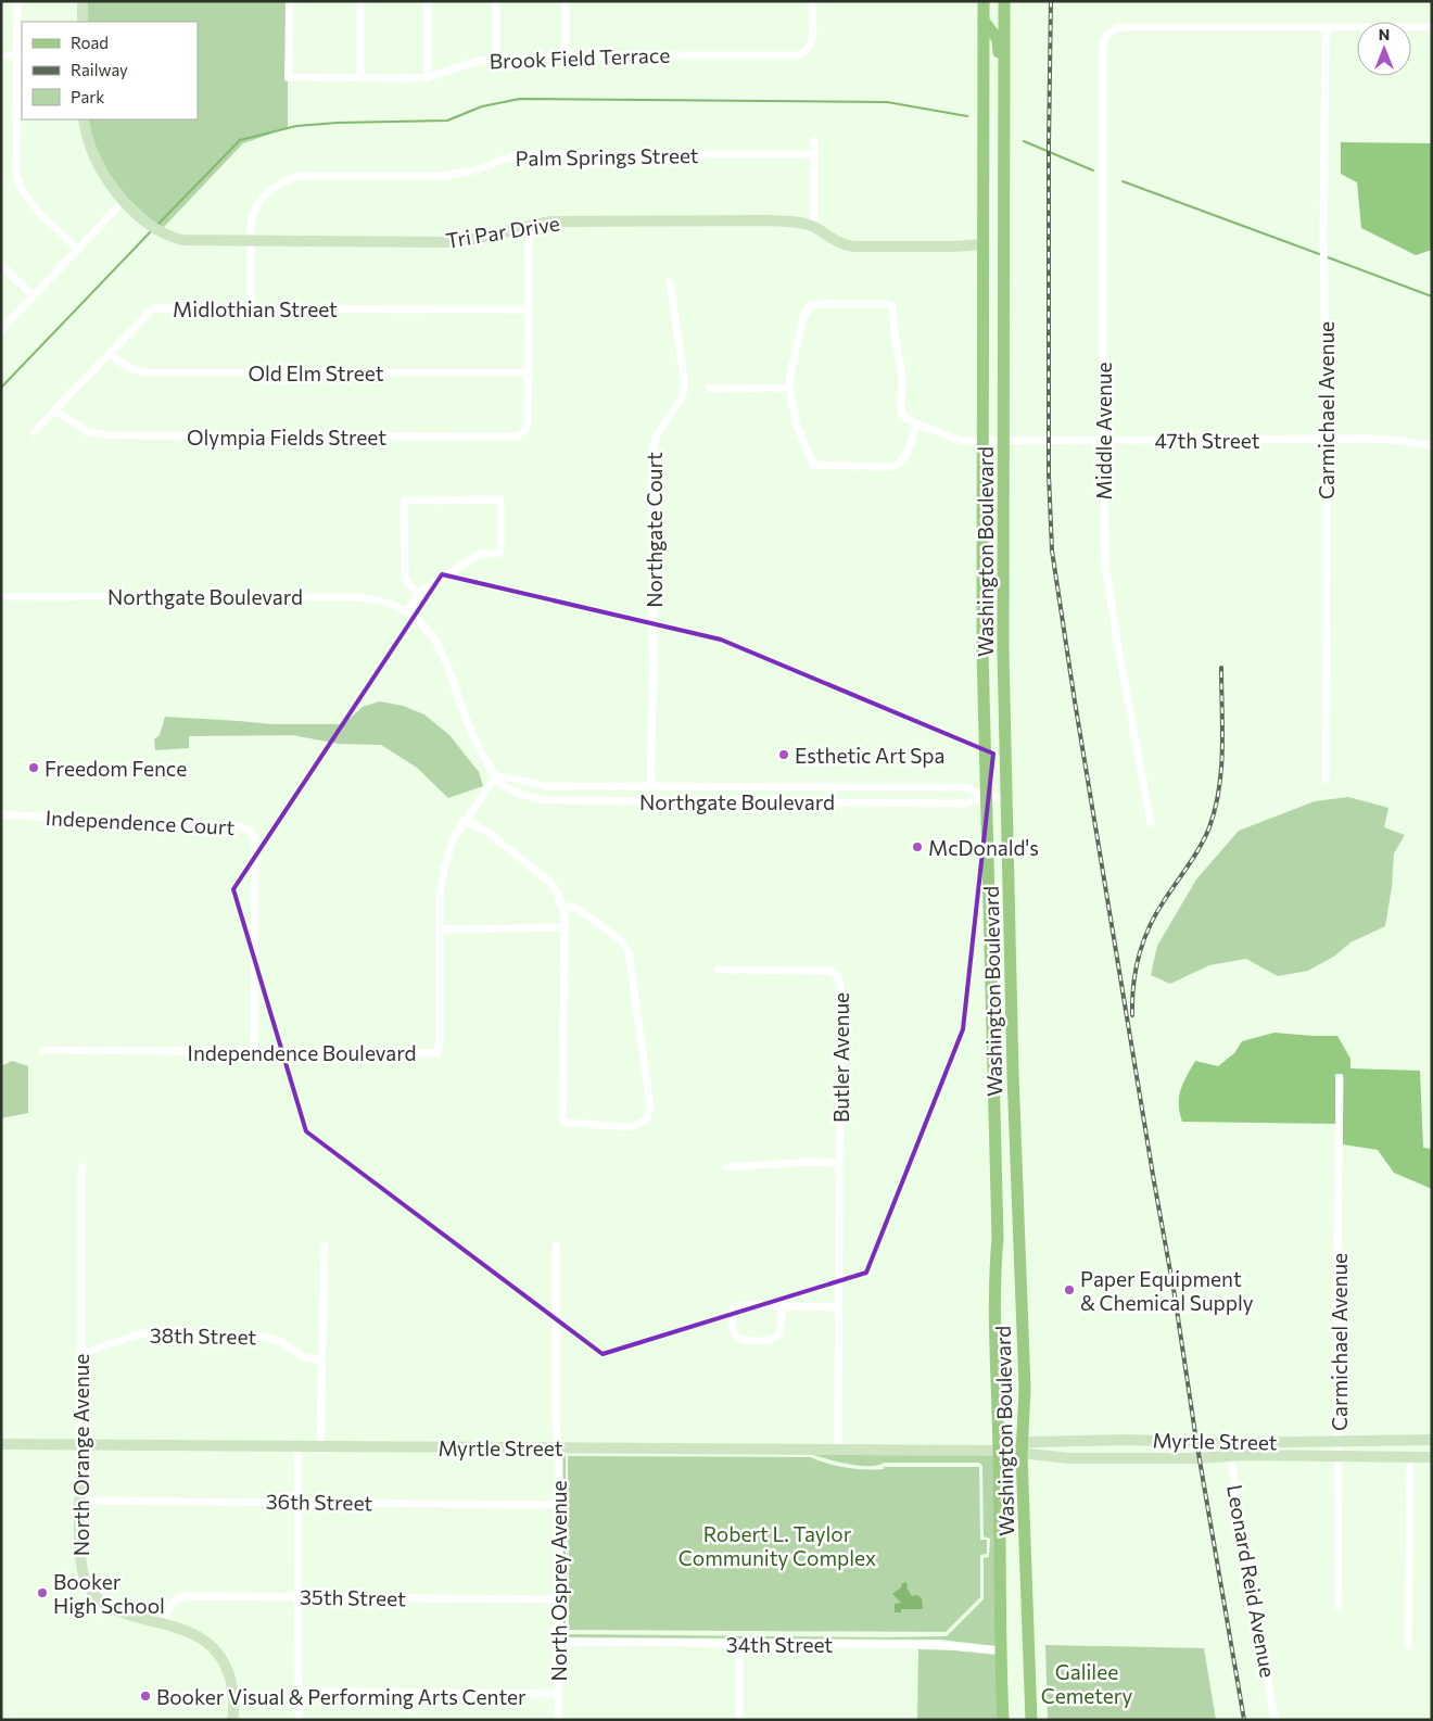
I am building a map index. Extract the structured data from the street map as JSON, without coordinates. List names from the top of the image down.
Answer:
{
  "streets": {
    "main road": ["Washington Boulevard"],
    "street": [
      "Brook Field Terrace",
      "Palm Springs Street",
      "Tri Par Drive",
      "Midlothian Street",
      "Old Elm Street",
      "Carmichael Avenue",
      "Middle Avenue",
      "Olympia Fields Street",
      "47th Street",
      "Northgate Court",
      "Northgate Boulevard",
      "Independence Court",
      "Independence Boulevard",
      "Butler Avenue",
      "38th Street",
      "Myrtle Street",
      "North Orange Avenue",
      "36th Street",
      "North Osprey Avenue",
      "Leonard Reid Avenue",
      "35th Street",
      "34th Street"
    ]
  },
  "crossings": [
    ["Palm Springs Street", "Tri Par Drive"],
    ["Palm Springs Street", "Midlothian Street"],
    ["Tri Par Drive", "Washington Boulevard"],
    ["Midlothian Street", "Old Elm Street"],
    ["Midlothian Street", "Olympia Fields Street"],
    ["Old Elm Street", "Olympia Fields Street"],
    ["Carmichael Avenue", "Middle Avenue"],
    ["Carmichael Avenue", "47th Street"],
    ["Carmichael Avenue", "Myrtle Street"],
    ["Middle Avenue", "47th Street"],
    ["47th Street", "Washington Boulevard"],
    ["Northgate Court", "Northgate Boulevard"],
    ["Washington Boulevard", "Northgate Boulevard"],
    ["Washington Boulevard", "Myrtle Street"],
    ["Washington Boulevard", "34th Street"],
    ["Northgate Boulevard", "Independence Boulevard"],
    ["Independence Court", "Independence Boulevard"],
    ["Butler Avenue", "Myrtle Street"],
    ["38th Street", "North Orange Avenue"],
    ["Myrtle Street", "North Orange Avenue"],
    ["Myrtle Street", "North Osprey Avenue"],
    ["Myrtle Street", "Leonard Reid Avenue"],
    ["North Orange Avenue", "36th Street"],
    ["North Orange Avenue", "35th Street"],
    ["36th Street", "North Osprey Avenue"],
    ["North Osprey Avenue", "35th Street"],
    ["North Osprey Avenue", "34th Street"]
  ],
  "parks": ["Robert L. Taylor Community Complex", "Galilee Cemetery"],
  "places": [
    "Esthetic Art Spa",
    "Freedom Fence",
    "McDonald's",
    "Paper Equipment & Chemical Supply",
    "Booker High School",
    "Booker Visual & Performing Arts Center"
  ],
  "legend": ["Road", "Railway", "Park"],
  "north": "top"
}
